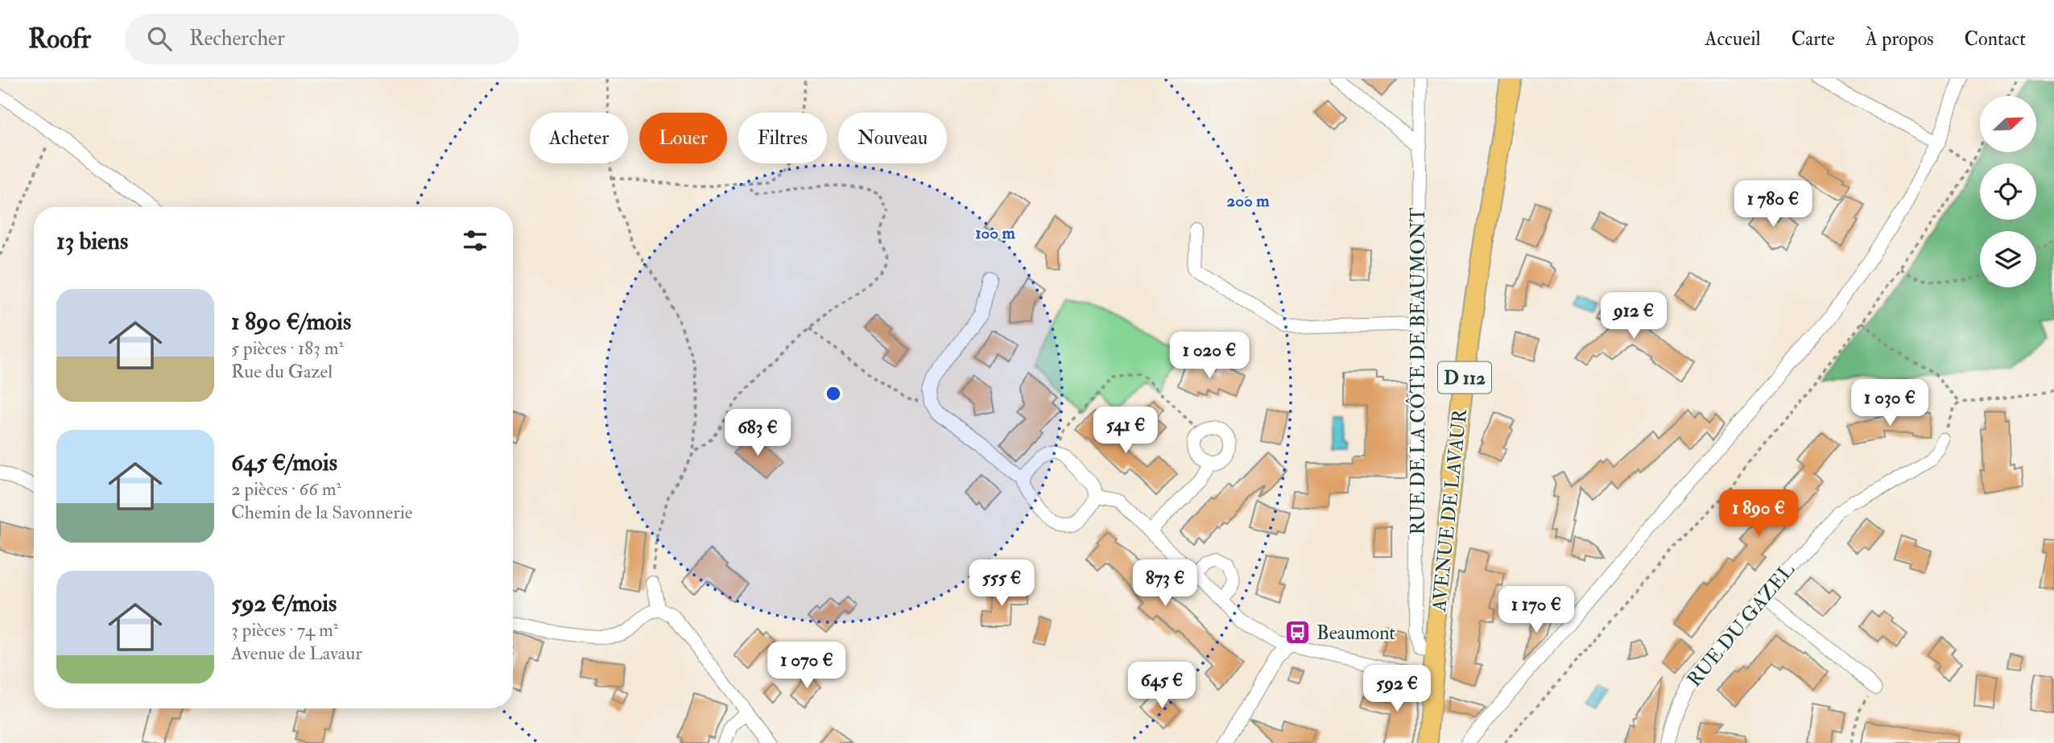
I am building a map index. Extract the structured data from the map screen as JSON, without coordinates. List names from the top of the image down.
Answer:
{
  "streets": {
    "main road": ["D 112", "AVENUE DE LAVAUR"],
    "street": ["RUE DE LA CÔTE DE BEAUMONT", "RUE DU GAZEL"]
  },
  "crossings": [
    ["RUE DE LA CÔTE DE BEAUMONT", "AVENUE DE LAVAUR"]
  ],
  "places": {
    "bus stop": ["Beaumont"]
  },
  "north": "top right",
  "page": {
    "header": "Roofr",
    "search": "Rechercher",
    "nav": [
      "Accueil",
      "Carte",
      "À propos",
      "Contact"
    ],
    "chip": [
      "Acheter",
      "Louer",
      "Filtres",
      "Nouveau"
    ],
    "price": [
      "1 780 €",
      "912 €",
      "1 020 €",
      "1 030 €",
      "541 €",
      "683 €",
      "1 890 €",
      "555 €",
      "873 €",
      "1 170 €",
      "1 070 €",
      "645 €",
      "592 €"
    ],
    "heading": "13 biens",
    "list": [
      {
        "name": "1 890 €/mois",
        "note": "5 pièces · 183 m² · Rue du Gazel"
      },
      {
        "name": "645 €/mois",
        "note": "2 pièces · 66 m² · Chemin de la Savonnerie"
      },
      {
        "name": "592 €/mois",
        "note": "3 pièces · 74 m² · Avenue de Lavaur"
      }
    ]
  },
  "rings": ["200 m", "100 m"]
}
